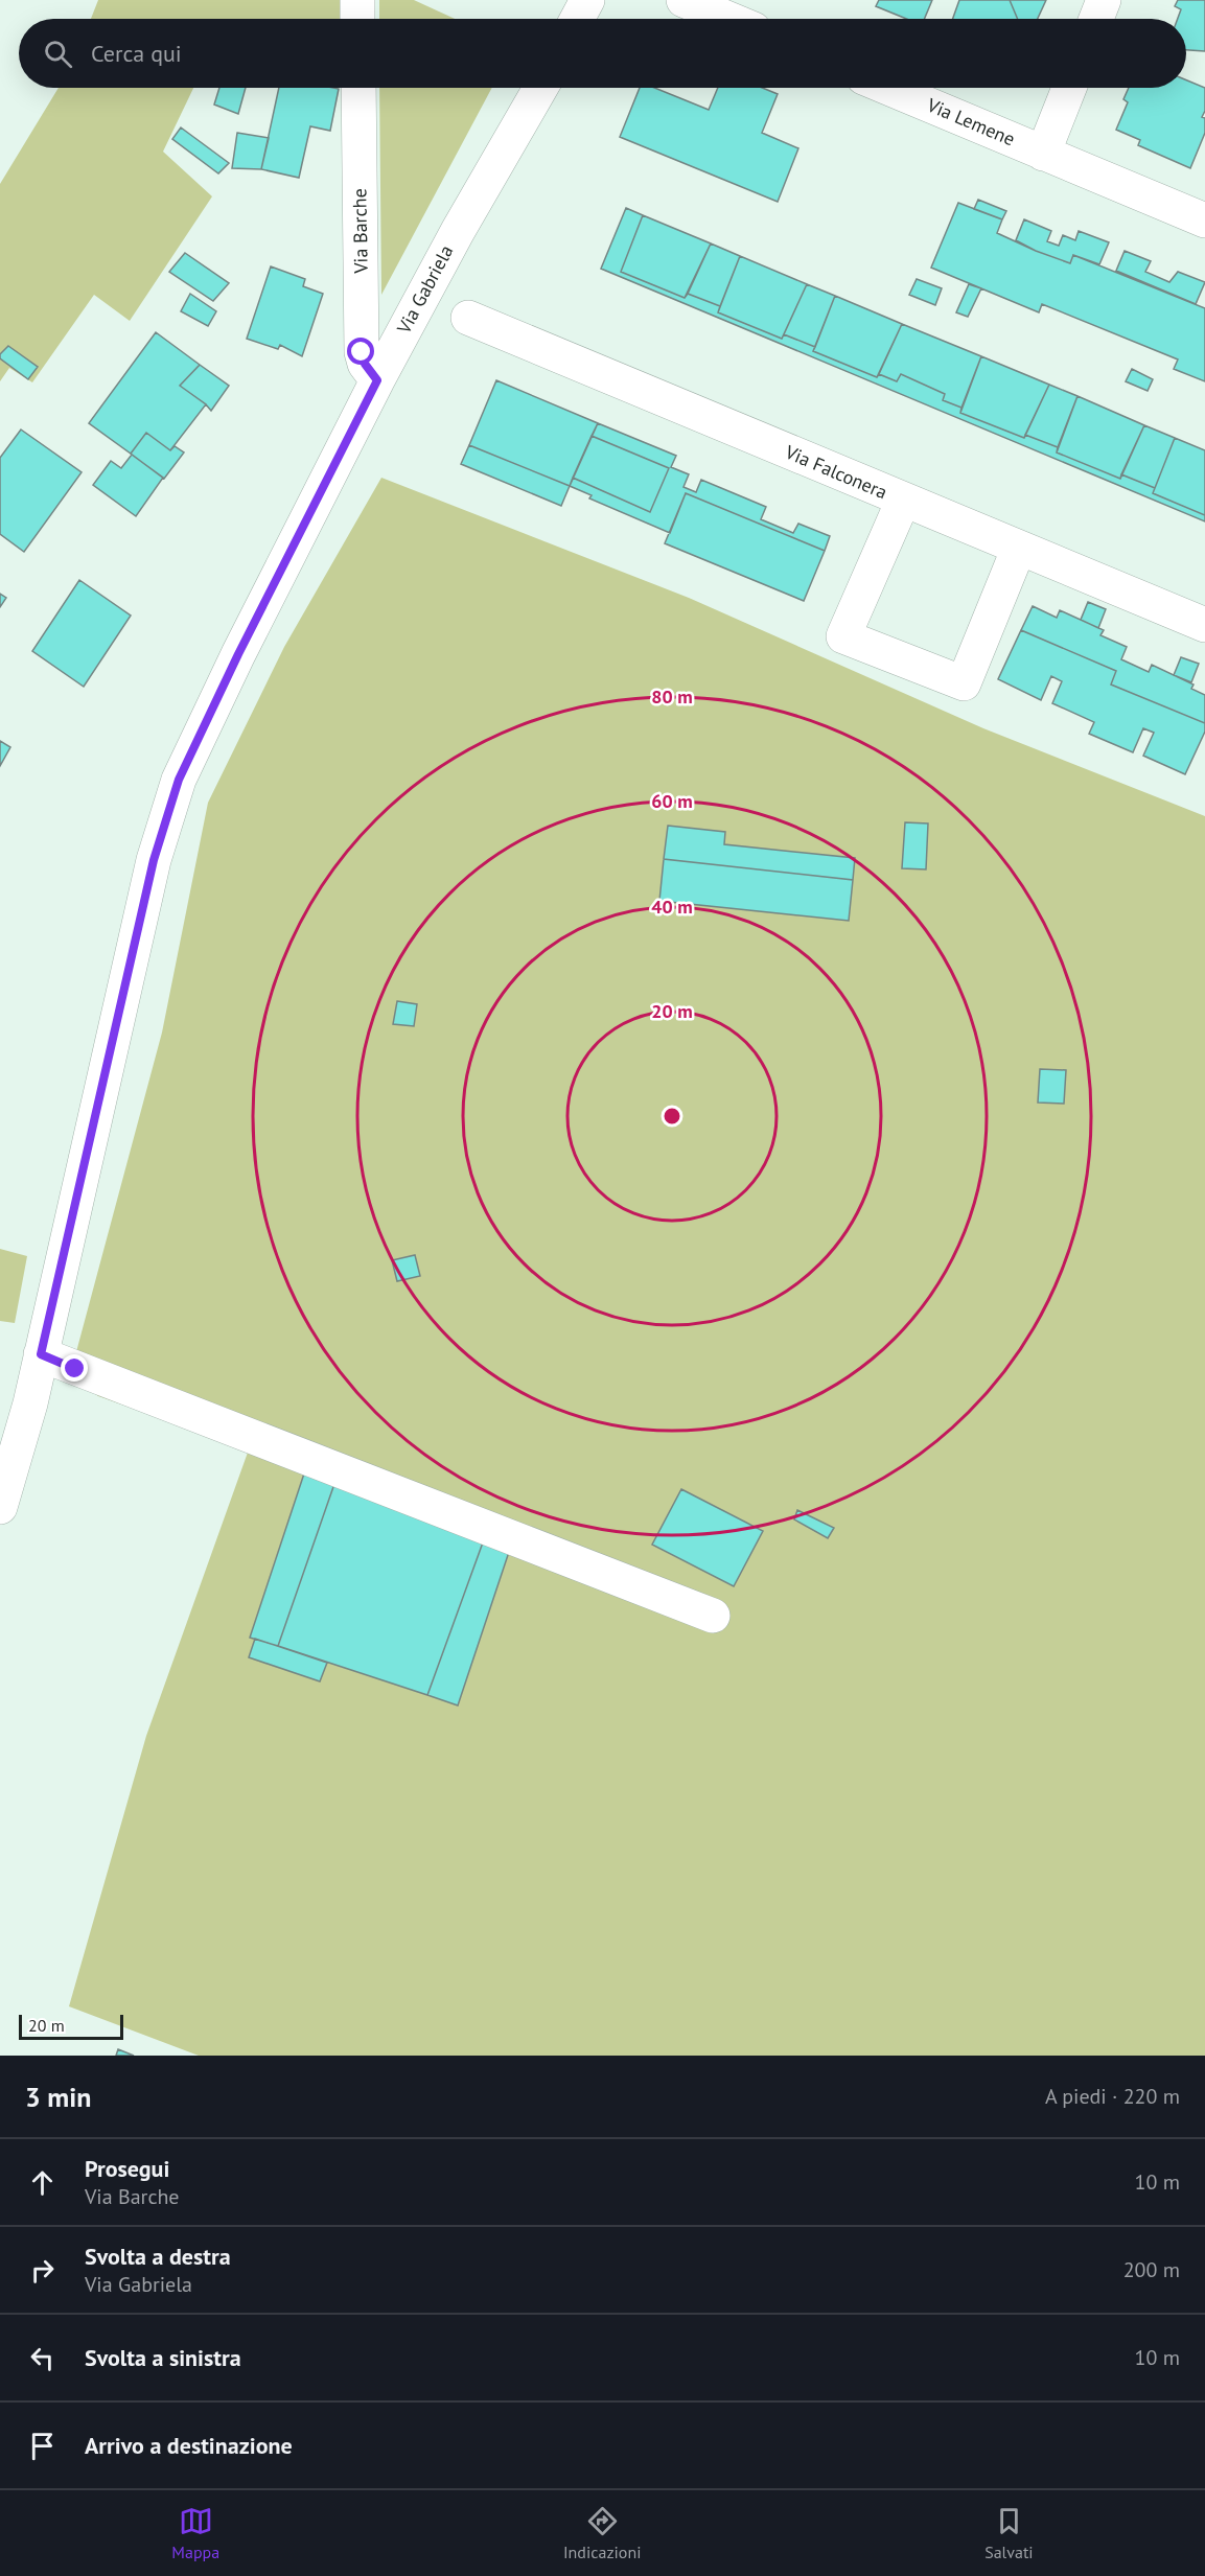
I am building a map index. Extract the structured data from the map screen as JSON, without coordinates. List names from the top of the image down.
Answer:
{
  "streets": {
    "street": [
      "Via Lemene",
      "Via Barche",
      "Via Gabriela",
      "Via Falconera"
    ]
  },
  "crossings": [
    ["Via Barche", "Via Gabriela"]
  ],
  "scale_bar": "20 m",
  "page": {
    "search": "Cerca qui",
    "scale": "20 m",
    "heading": ["3 min", "A piedi · 220 m"],
    "list": [
      ["Prosegui", "Via Barche", "10 m"],
      ["Svolta a destra", "Via Gabriela", "200 m"],
      ["Svolta a sinistra", "10 m"],
      "Arrivo a destinazione"
    ],
    "nav": ["Mappa", "Indicazioni", "Salvati"]
  },
  "rings": [
    "80 m",
    "60 m",
    "40 m",
    "20 m"
  ]
}
